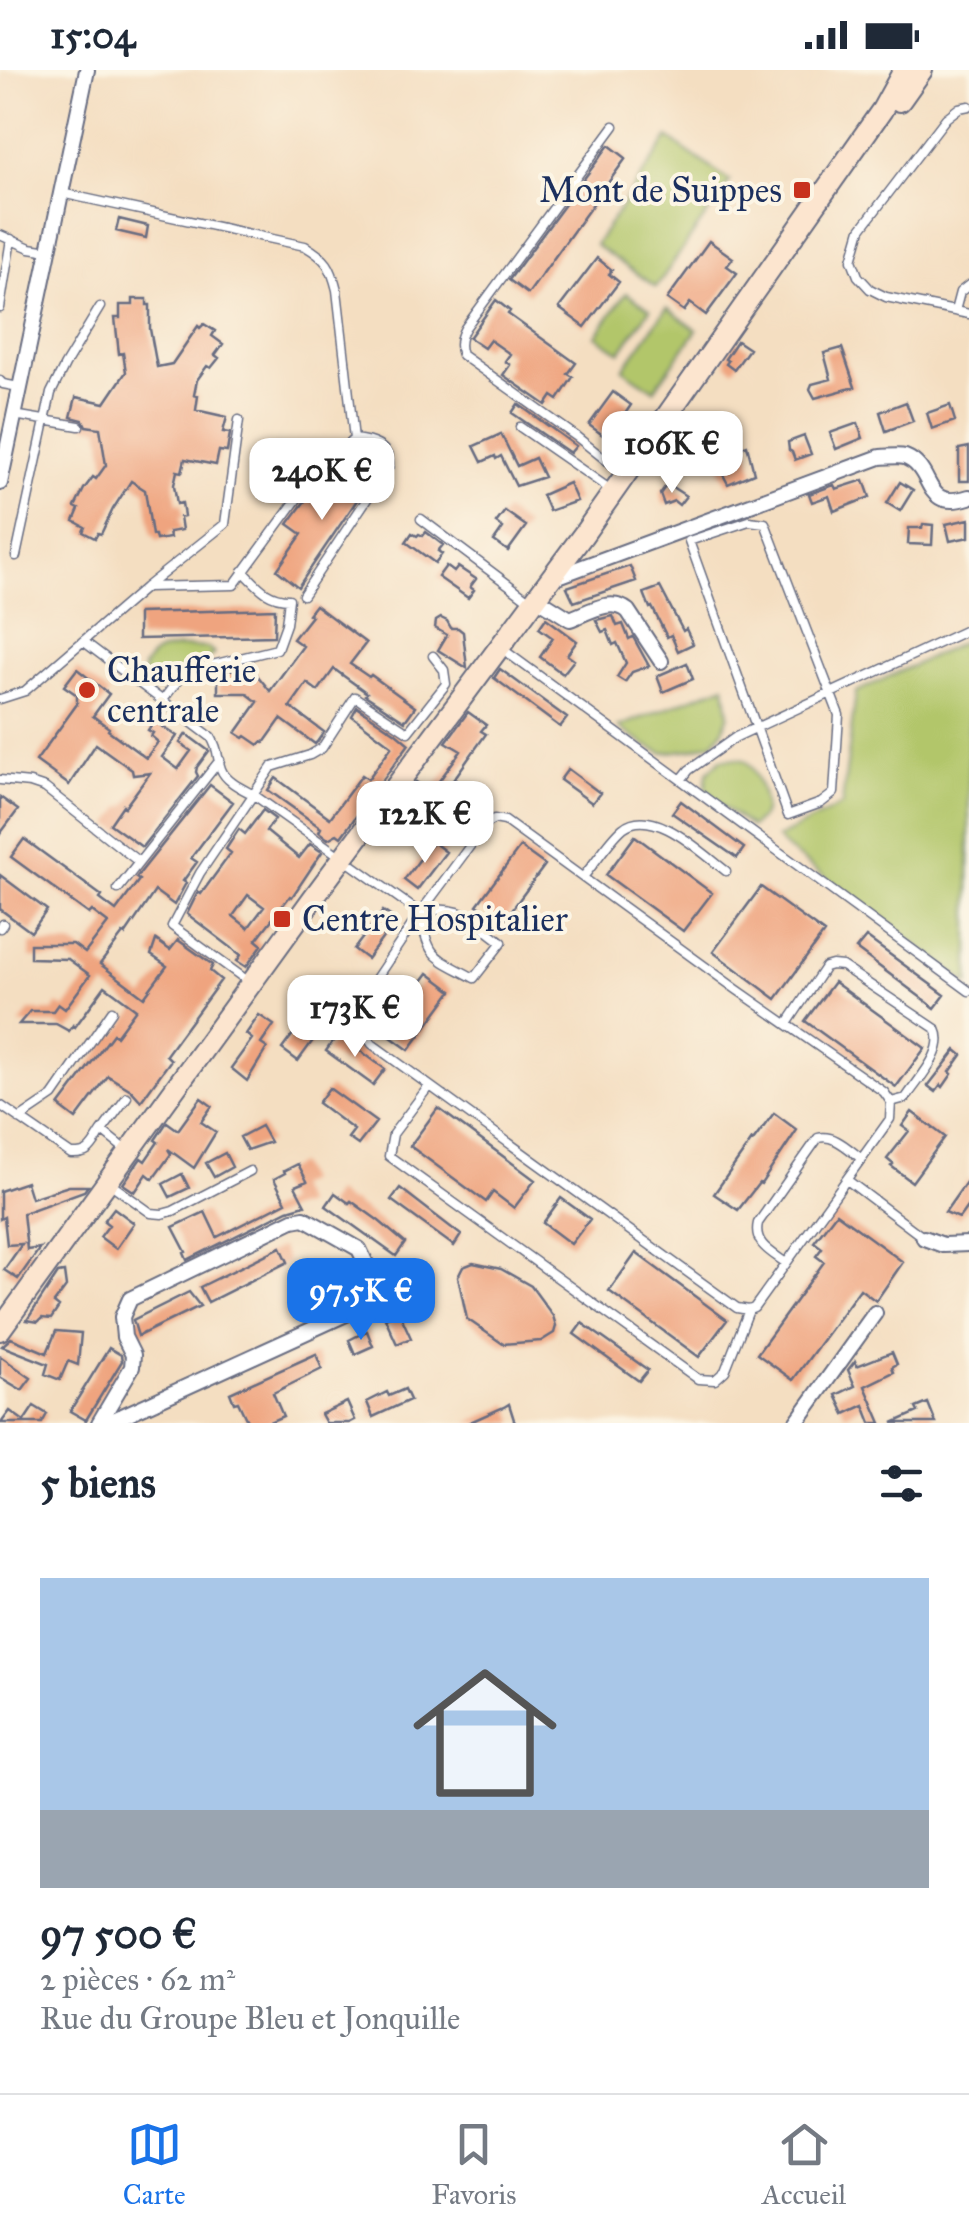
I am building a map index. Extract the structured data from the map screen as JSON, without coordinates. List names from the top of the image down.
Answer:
{
  "places": {
    "transit": ["Mont de Suippes", "Centre Hospitalier"],
    "other": ["Chaufferie centrale"]
  },
  "page": {
    "status": "15:04",
    "price": [
      "106K €",
      "240K €",
      "122K €",
      "173K €",
      "97.5K €"
    ],
    "heading": "5 biens",
    "list": [
      {
        "name": "97 500 €",
        "note": "2 pièces · 62 m² · Rue du Groupe Bleu et Jonquille"
      }
    ],
    "tabs": ["Carte", "Favoris", "Accueil"]
  }
}
